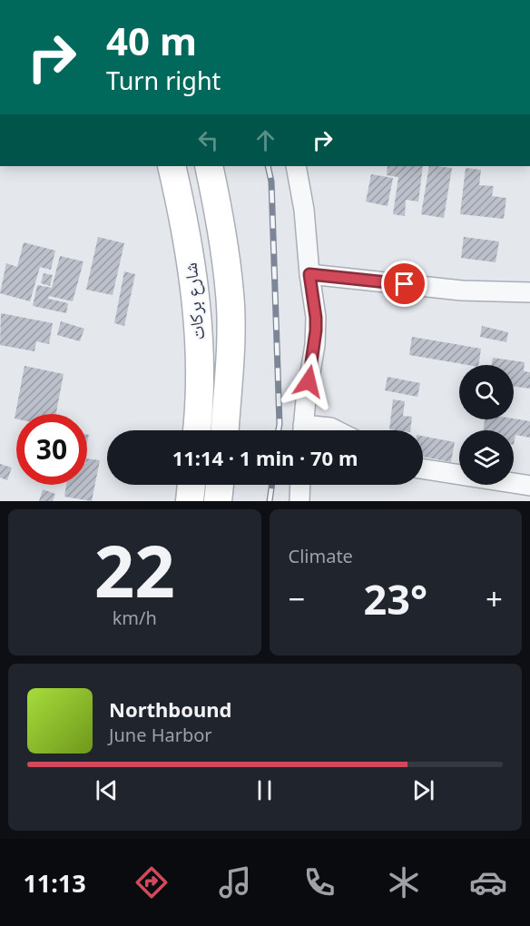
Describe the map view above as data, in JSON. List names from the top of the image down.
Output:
{
  "streets": {
    "main road": ["شارع بركات"]
  },
  "page": {
    "turn": ["40 m", "Turn right"],
    "limit": "30",
    "trip": "11:14 · 1 min · 70 m",
    "tile": [
      ["22", "km/h"],
      "Climate"
    ],
    "heat": ["−", "23°", "+"],
    "song": ["Northbound", "June Harbor"],
    "tabs": "11:13"
  }
}
